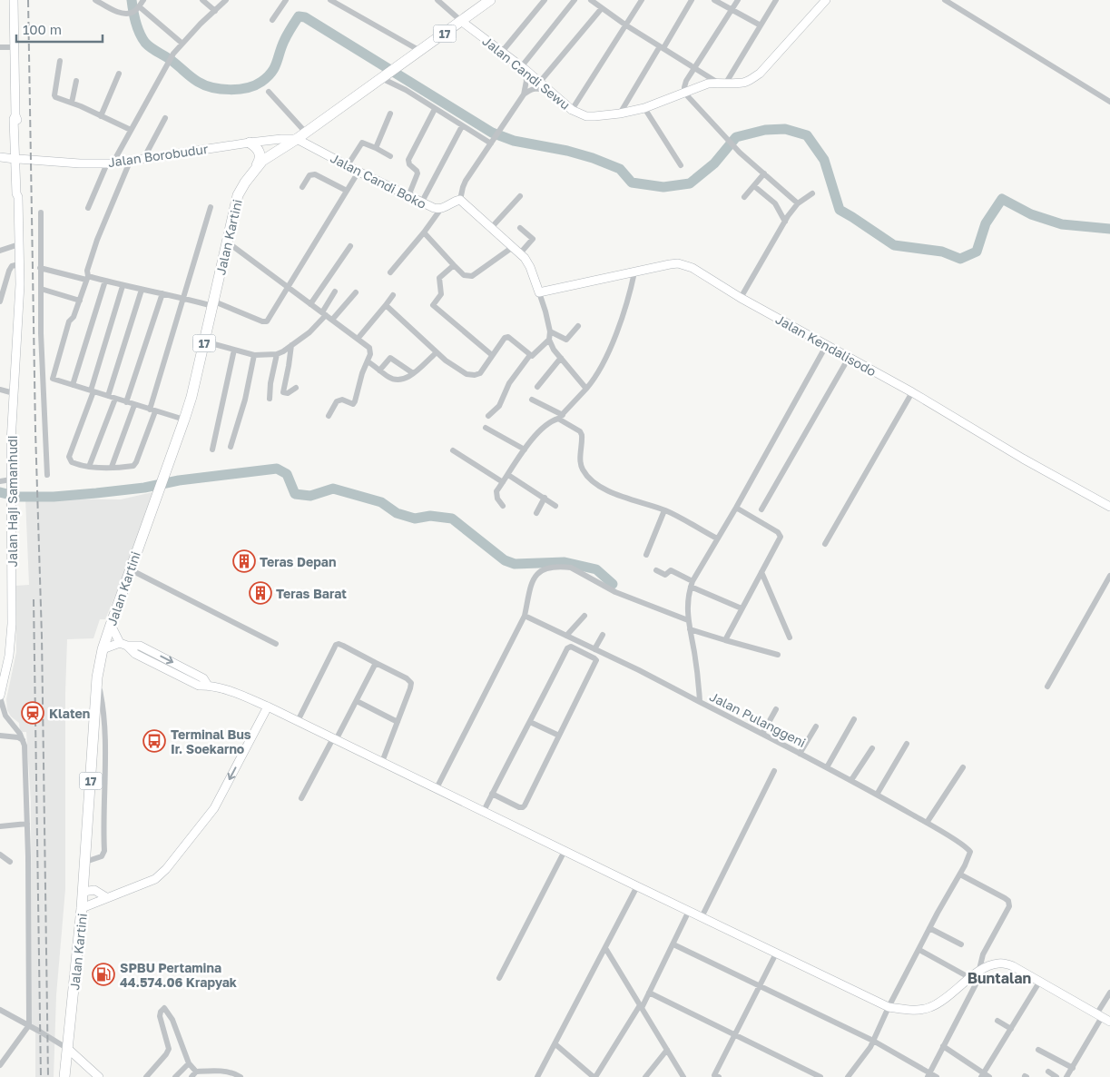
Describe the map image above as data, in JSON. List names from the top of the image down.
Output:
{
  "streets": {
    "highway": ["17", "Jalan Kartini"],
    "street": [
      "Jalan Candi Sewu",
      "Jalan Borobudur",
      "Jalan Candi Boko",
      "Jalan Kendalisodo",
      "Jalan Haji Samanhudi",
      "Jalan Pulanggeni"
    ]
  },
  "crossings": [
    ["17", "Jalan Candi Sewu"],
    ["17", "Jalan Borobudur"],
    ["17", "Jalan Candi Boko"],
    ["17", "Jalan Kartini"],
    ["Jalan Borobudur", "Jalan Candi Boko"],
    ["Jalan Borobudur", "Jalan Kartini"],
    ["Jalan Borobudur", "Jalan Haji Samanhudi"],
    ["Jalan Candi Boko", "Jalan Kartini"],
    ["Jalan Kendalisodo", "Jalan Pulanggeni"]
  ],
  "districts": ["Buntalan"],
  "places": {
    "building": ["Teras Depan", "Teras Barat"],
    "station": ["Klaten"],
    "bus stop": ["Terminal Bus Ir. Soekarno"],
    "fuel station": ["SPBU Pertamina 44.574.06 Krapyak"]
  },
  "scale_bar": "100 m"
}
